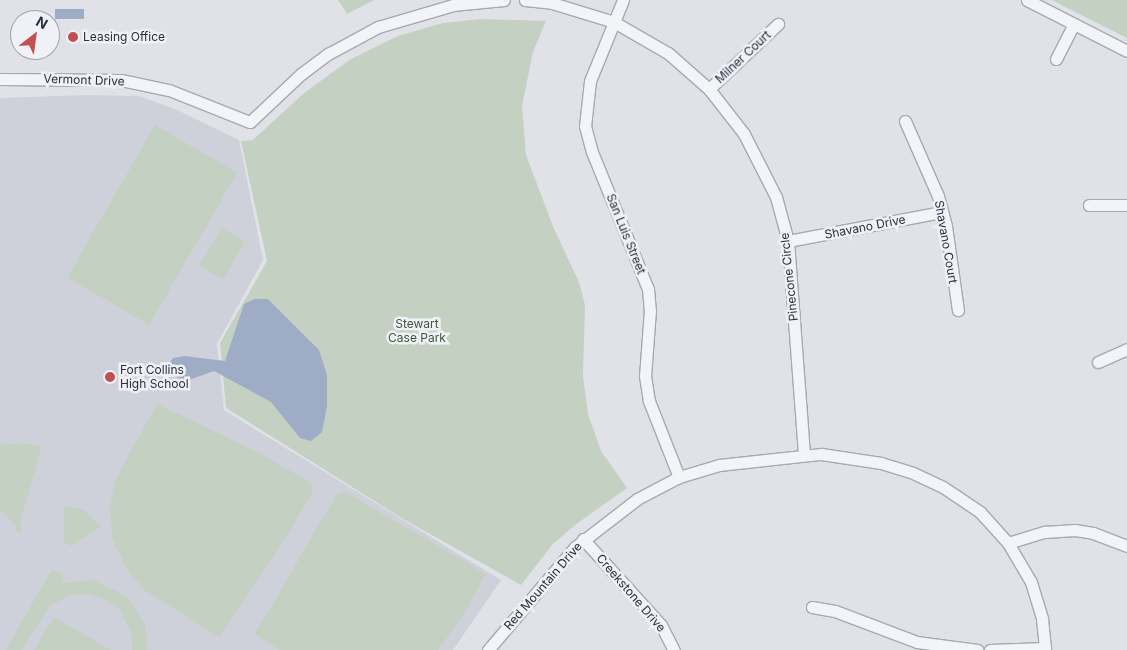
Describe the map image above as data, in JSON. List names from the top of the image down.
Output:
{
  "streets": {
    "street": [
      "Milner Court",
      "Vermont Drive",
      "Shavano Drive",
      "San Luis Street",
      "Shavano Court",
      "Pinecone Circle",
      "Red Mountain Drive",
      "Creekstone Drive"
    ]
  },
  "crossings": [
    ["Milner Court", "Pinecone Circle"],
    ["Shavano Drive", "Shavano Court"],
    ["Shavano Drive", "Pinecone Circle"],
    ["San Luis Street", "Pinecone Circle"],
    ["San Luis Street", "Red Mountain Drive"],
    ["Pinecone Circle", "Red Mountain Drive"],
    ["Red Mountain Drive", "Creekstone Drive"]
  ],
  "parks": ["Stewart Case Park"],
  "places": ["Leasing Office", "Fort Collins High School"],
  "north": "top right"
}
